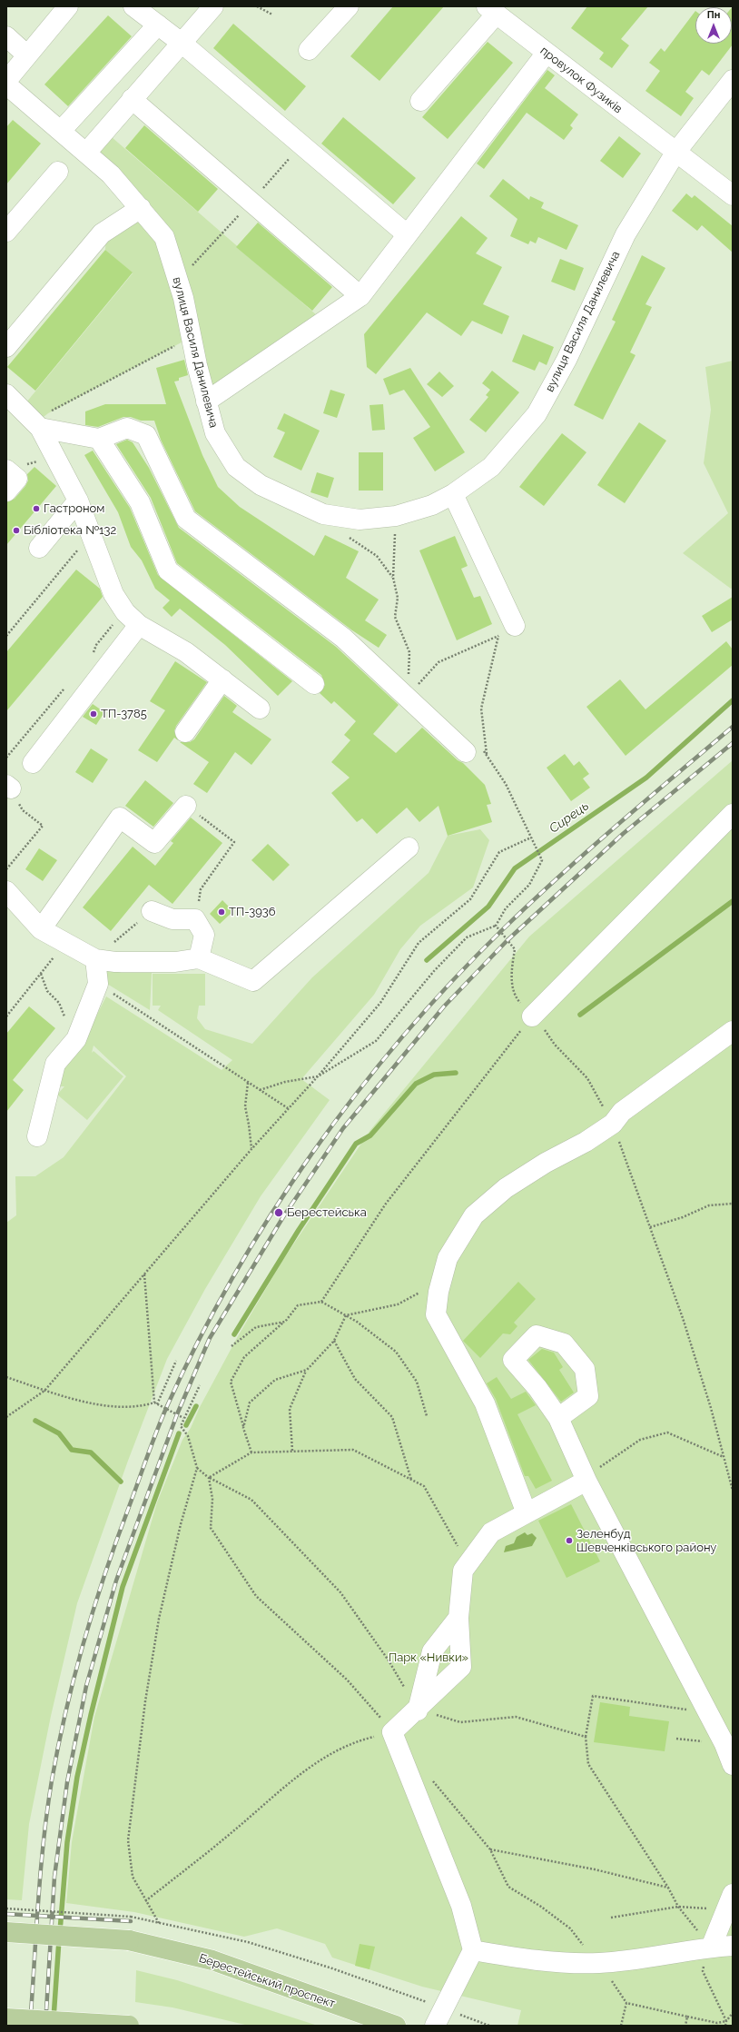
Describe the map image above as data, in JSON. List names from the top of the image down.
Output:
{
  "streets": {
    "main road": ["Берестейський проспект"],
    "street": ["провулок Фузиків", "вулиця Василя Данилевича"]
  },
  "crossings": [
    ["провулок Фузиків", "вулиця Василя Данилевича"]
  ],
  "water": ["Сирець"],
  "parks": ["Парк «Нивки»"],
  "places": [
    "Гастроном",
    "Бібліотека №132",
    "ТП-3785",
    "ТП-3936",
    "Берестейська",
    "Зеленбуд Шевченківського району"
  ],
  "north": "top"
}
